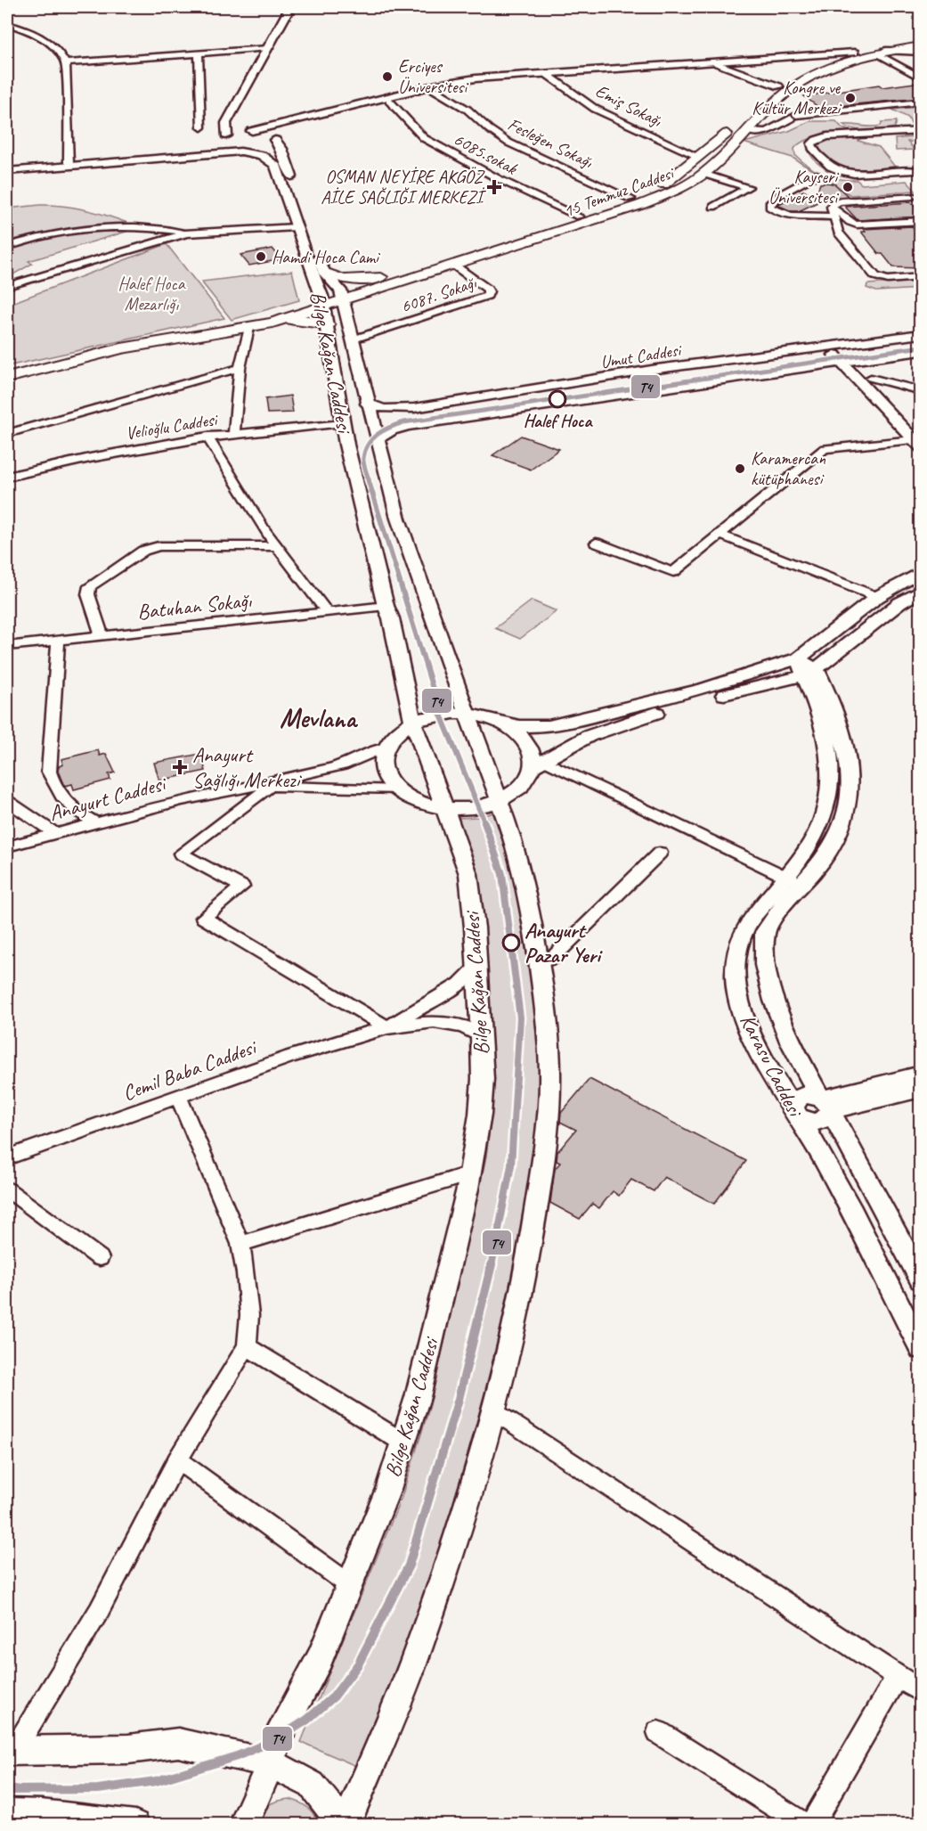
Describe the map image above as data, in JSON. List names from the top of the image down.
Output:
{
  "streets": {
    "main road": ["15 Temmuz Caddesi"],
    "street": [
      "Emiş Sokağı",
      "Fesleğen Sokağı",
      "6085.sokak",
      "6087. Sokağı",
      "Umut Caddesi",
      "Bilge Kağan Caddesi",
      "Velioğlu Caddesi",
      "Batuhan Sokağı",
      "Anayurt Caddesi",
      "Karasu Caddesi",
      "Cemil Baba Caddesi"
    ]
  },
  "crossings": [
    ["Emiş Sokağı", "15 Temmuz Caddesi"],
    ["Fesleğen Sokağı", "15 Temmuz Caddesi"],
    ["6085.sokak", "15 Temmuz Caddesi"],
    ["15 Temmuz Caddesi", "6087. Sokağı"],
    ["15 Temmuz Caddesi", "Bilge Kağan Caddesi"],
    ["6087. Sokağı", "Bilge Kağan Caddesi"],
    ["Umut Caddesi", "Bilge Kağan Caddesi"],
    ["Bilge Kağan Caddesi", "Velioğlu Caddesi"],
    ["Bilge Kağan Caddesi", "Batuhan Sokağı"],
    ["Bilge Kağan Caddesi", "Cemil Baba Caddesi"]
  ],
  "districts": ["Mevlana"],
  "parks": ["Halef Hoca Mezarlığı"],
  "places": {
    "other": [
      "Erciyes Üniversitesi",
      "Kongre ve Kültür Merkezi",
      "Kayseri Üniversitesi",
      "Hamdi Hoca Cami",
      "Halef Hoca",
      "Karamercan kütüphanesi",
      "Anayurt Pazar Yeri"
    ],
    "health": ["OSMAN NEYİRE AKGÖZ AİLE SAĞLIĞI MERKEZİ", "Anayurt Sağlığı Merkezi"]
  },
  "lines": ["transit line T4"]
}
